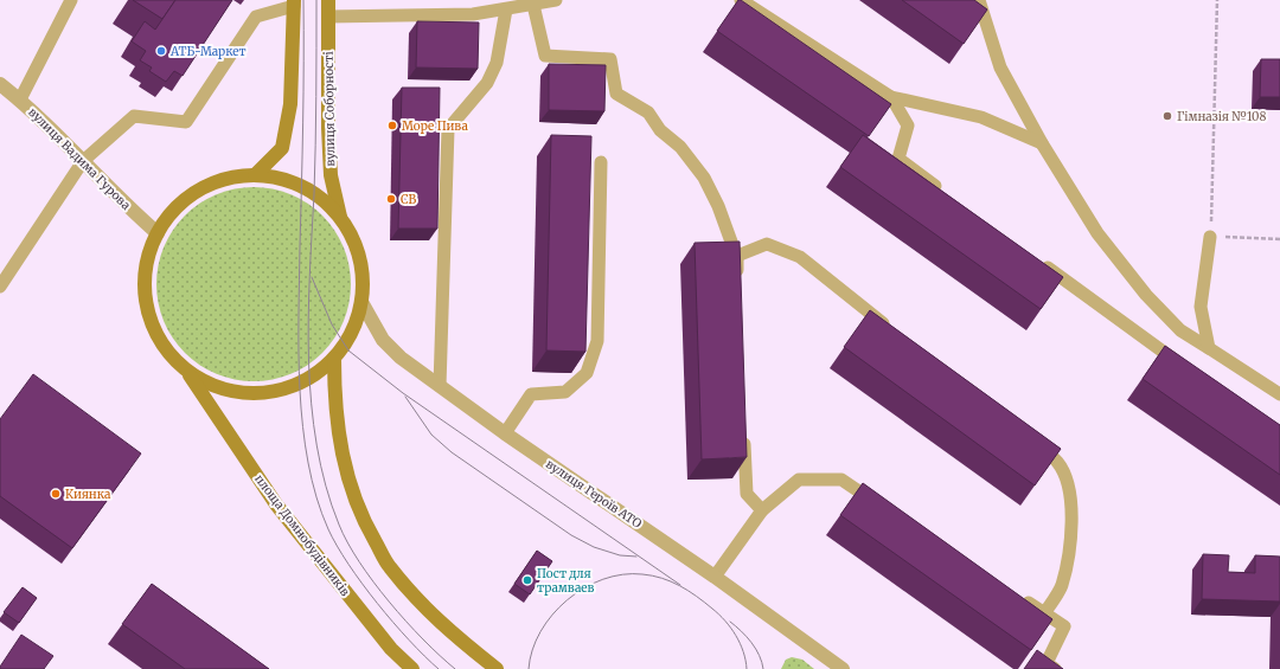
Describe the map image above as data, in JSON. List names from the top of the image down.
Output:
{
  "streets": {
    "main road": ["вулиця Соборності", "площа Домнобудівників"],
    "street": ["вулиця Вадима Гурова", "вулиця Героїв АТО"]
  },
  "crossings": [
    ["вулиця Соборності", "площа Домнобудівників"],
    ["вулиця Вадима Гурова", "площа Домнобудівників"],
    ["вулиця Героїв АТО", "площа Домнобудівників"]
  ],
  "places": [
    "АТБ-Маркет",
    "Гімназія №108",
    "Море Пива",
    "СВ",
    "Киянка",
    "Пост для трамваев"
  ]
}
